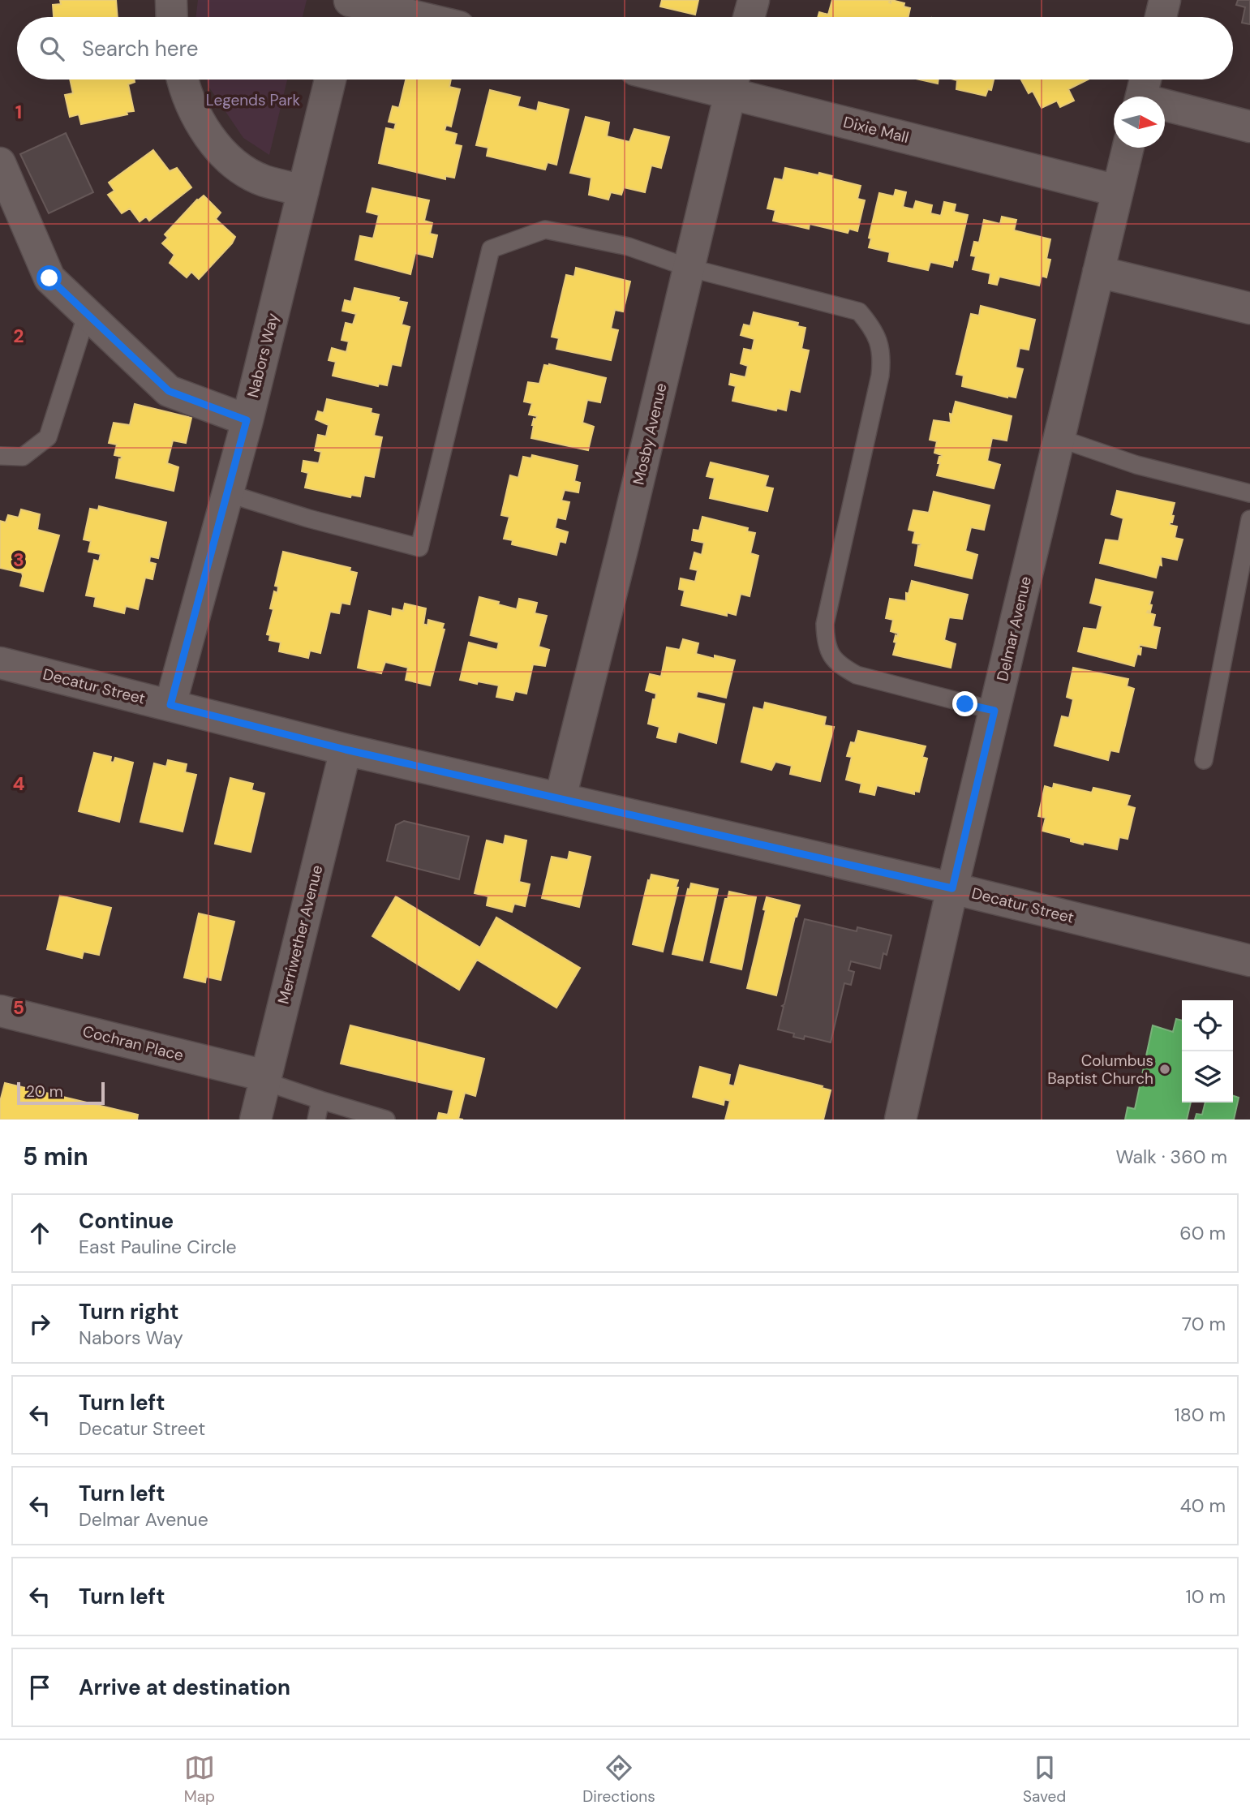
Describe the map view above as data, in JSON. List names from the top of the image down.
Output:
{
  "streets": {
    "street": [
      "Dixie Mall",
      "Nabors Way",
      "Mosby Avenue",
      "Delmar Avenue",
      "Decatur Street",
      "Merriwether Avenue",
      "Cochran Place"
    ]
  },
  "crossings": [
    ["Dixie Mall", "Mosby Avenue"],
    ["Dixie Mall", "Delmar Avenue"],
    ["Nabors Way", "Decatur Street"],
    ["Mosby Avenue", "Decatur Street"],
    ["Delmar Avenue", "Decatur Street"],
    ["Decatur Street", "Merriwether Avenue"],
    ["Merriwether Avenue", "Cochran Place"]
  ],
  "parks": ["Legends Park"],
  "places": ["Columbus Baptist Church"],
  "scale_bar": "20 m",
  "north": "right",
  "page": {
    "search": "Search here",
    "scale": "20 m",
    "heading": ["5 min", "Walk · 360 m"],
    "list": [
      ["Continue", "East Pauline Circle", "60 m"],
      ["Turn right", "Nabors Way", "70 m"],
      ["Turn left", "Decatur Street", "180 m"],
      ["Turn left", "Delmar Avenue", "40 m"],
      ["Turn left", "10 m"],
      "Arrive at destination"
    ],
    "nav": ["Map", "Directions", "Saved"]
  },
  "grid": {
    "rows": [
      "1",
      "2",
      "3",
      "4",
      "5"
    ]
  }
}
